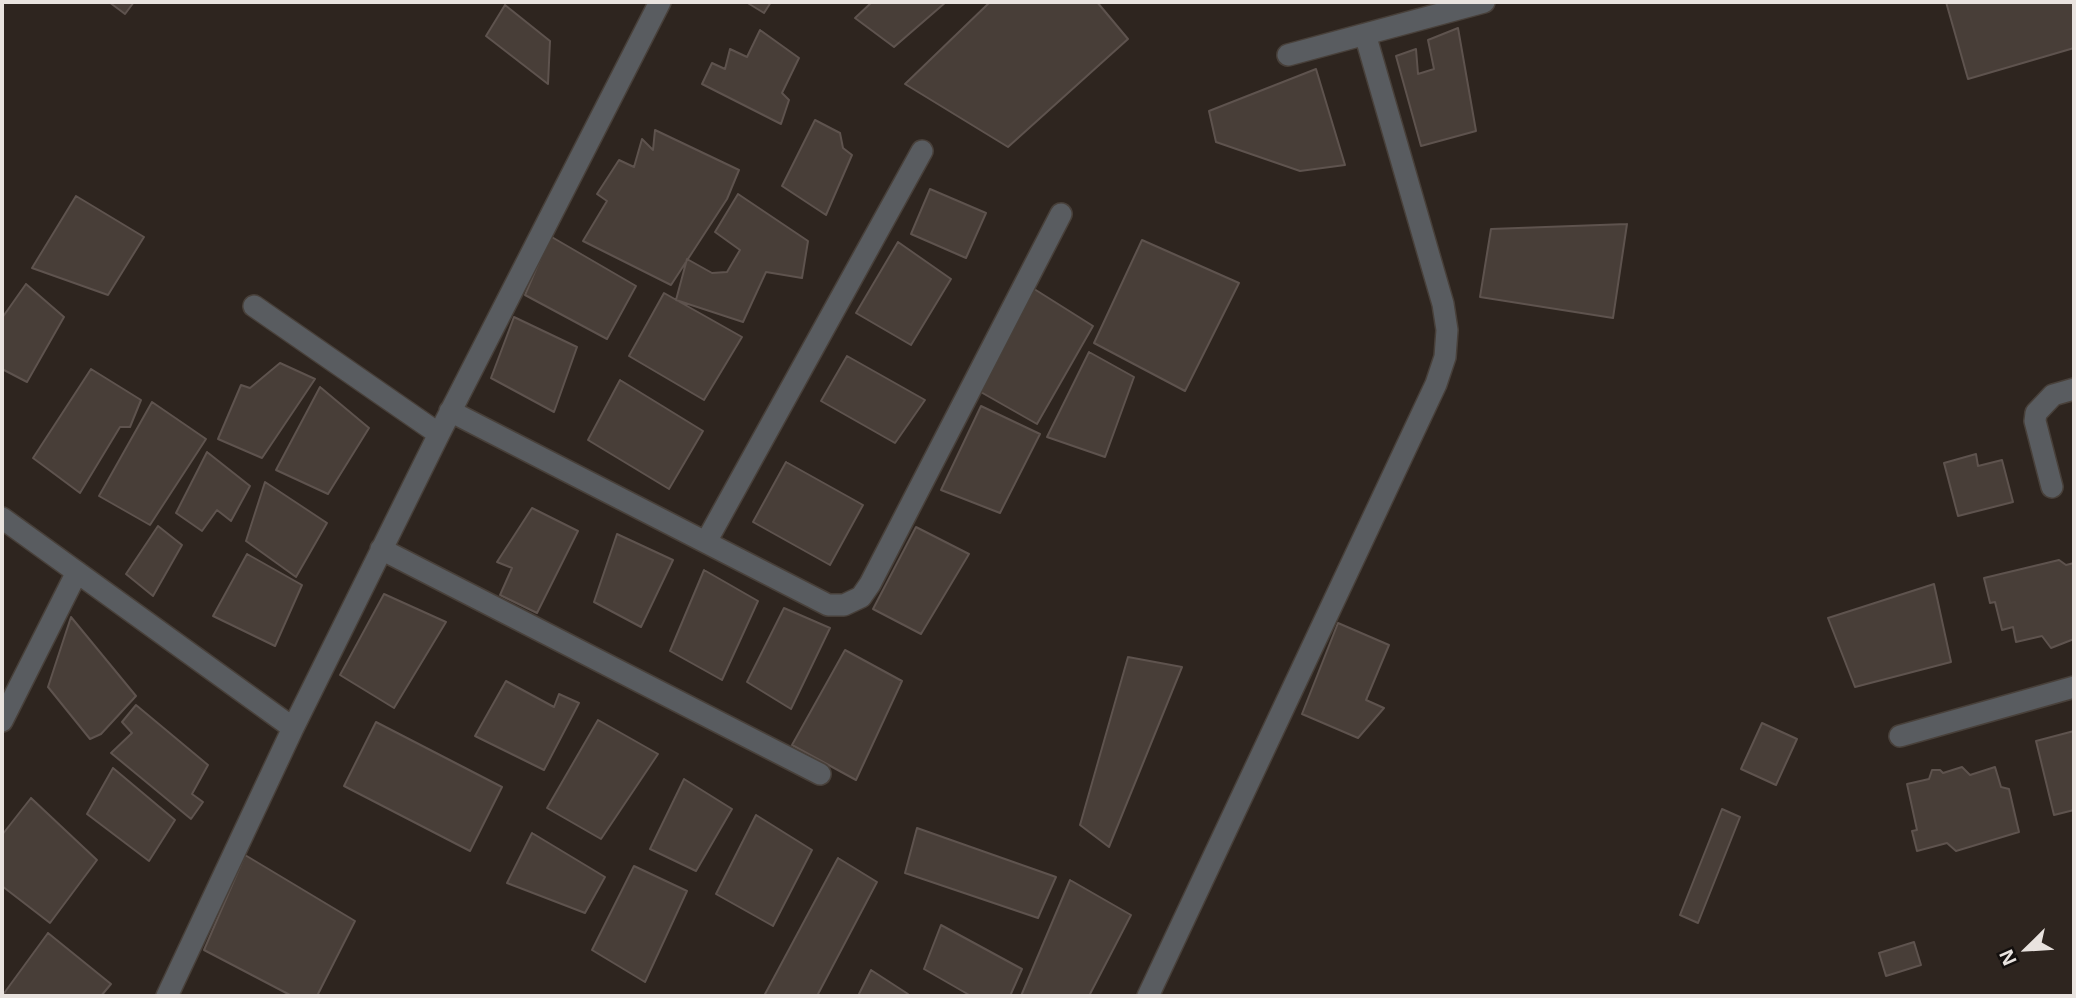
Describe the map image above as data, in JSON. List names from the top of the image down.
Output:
{
  "north": "bottom left"
}
